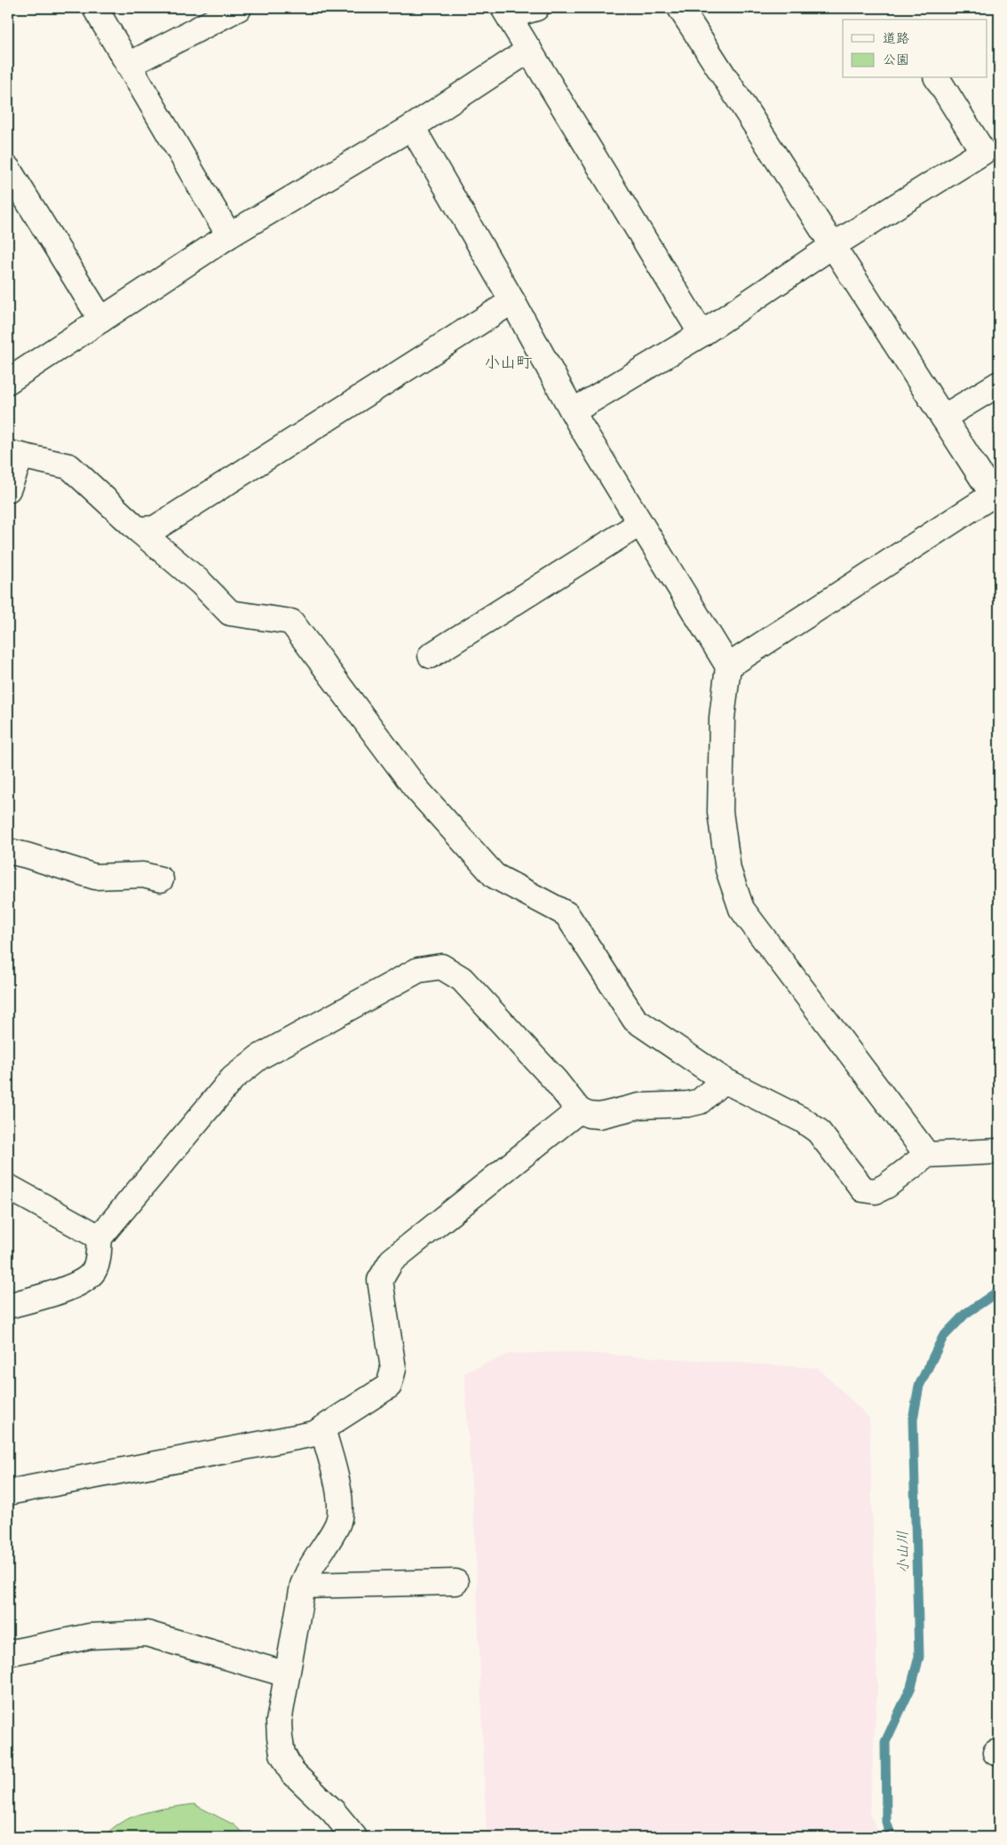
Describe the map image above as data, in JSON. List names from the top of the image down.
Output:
{
  "districts": ["小山町"],
  "water": ["小山川"],
  "legend": ["道路", "公園"]
}
